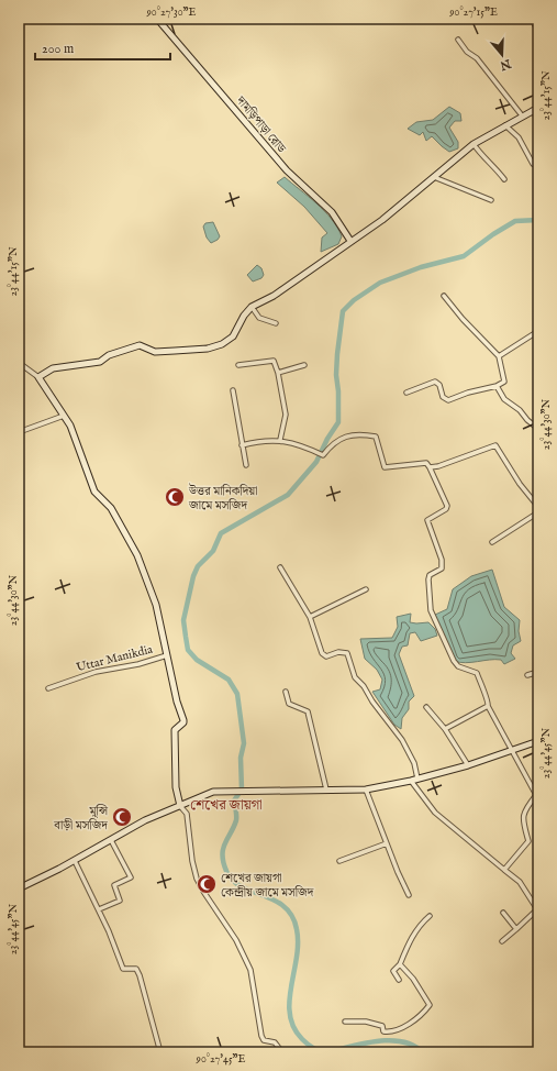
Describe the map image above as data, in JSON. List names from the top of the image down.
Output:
{
  "streets": {
    "main road": ["দামড়িপাড়া রোড", "Uttar Manikdia"]
  },
  "districts": ["শেখের জায়গা"],
  "places": {
    "mosque": ["উত্তর মানিকদিয়া জামে মসজিদ", "মুন্সি বাড়ী মসজিদ", "শেখের জায়গা কেন্দ্রীয় জামে মসজিদ"]
  },
  "scale_bar": "200 m",
  "north": "bottom",
  "coordinates": [
    "90°27'30\"E",
    "90°27'15\"E",
    "23°44'15\"N",
    "23°44'30\"N",
    "23°44'45\"N",
    "90°27'45\"E"
  ]
}
